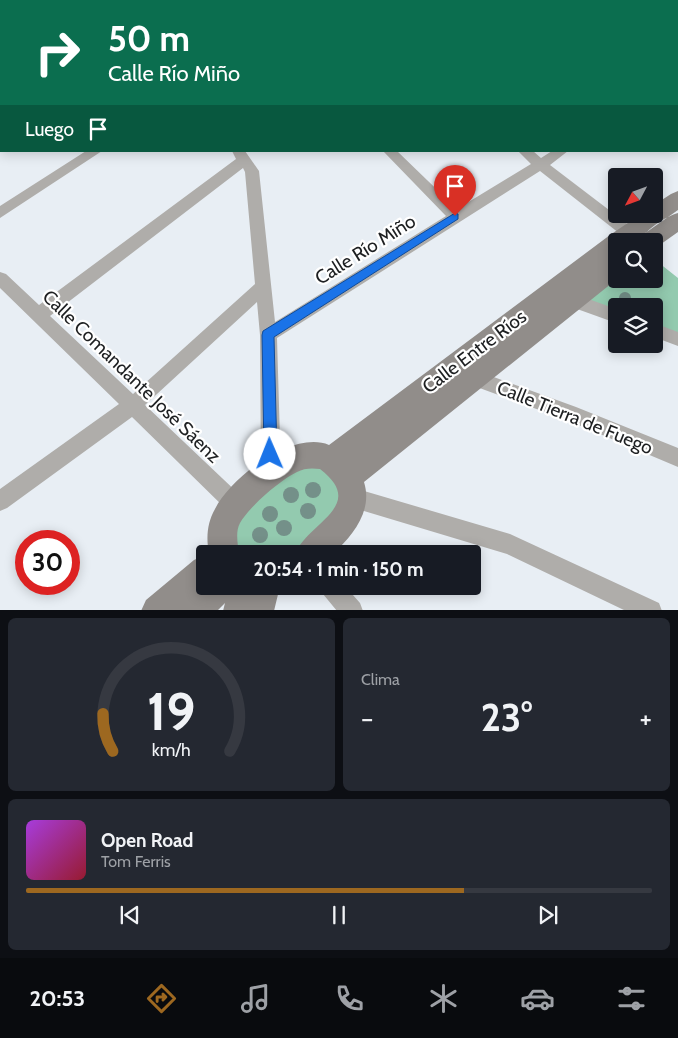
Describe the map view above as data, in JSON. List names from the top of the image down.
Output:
{
  "streets": {
    "street": [
      "Calle Río Miño",
      "Calle Entre Ríos",
      "Calle Comandante José Sáenz",
      "Calle Tierra de Fuego"
    ]
  },
  "crossings": [
    ["Calle Entre Ríos", "Calle Tierra de Fuego"]
  ],
  "north": "bottom left",
  "page": {
    "turn": ["50 m", "Calle Río Miño"],
    "then": "Luego",
    "limit": "30",
    "trip": "20:54 · 1 min · 150 m",
    "tile": "Clima",
    "heat": ["−", "23°", "+"],
    "song": ["Open Road", "Tom Ferris"],
    "tabs": "20:53",
    "gauge": ["19", "km/h"]
  }
}
